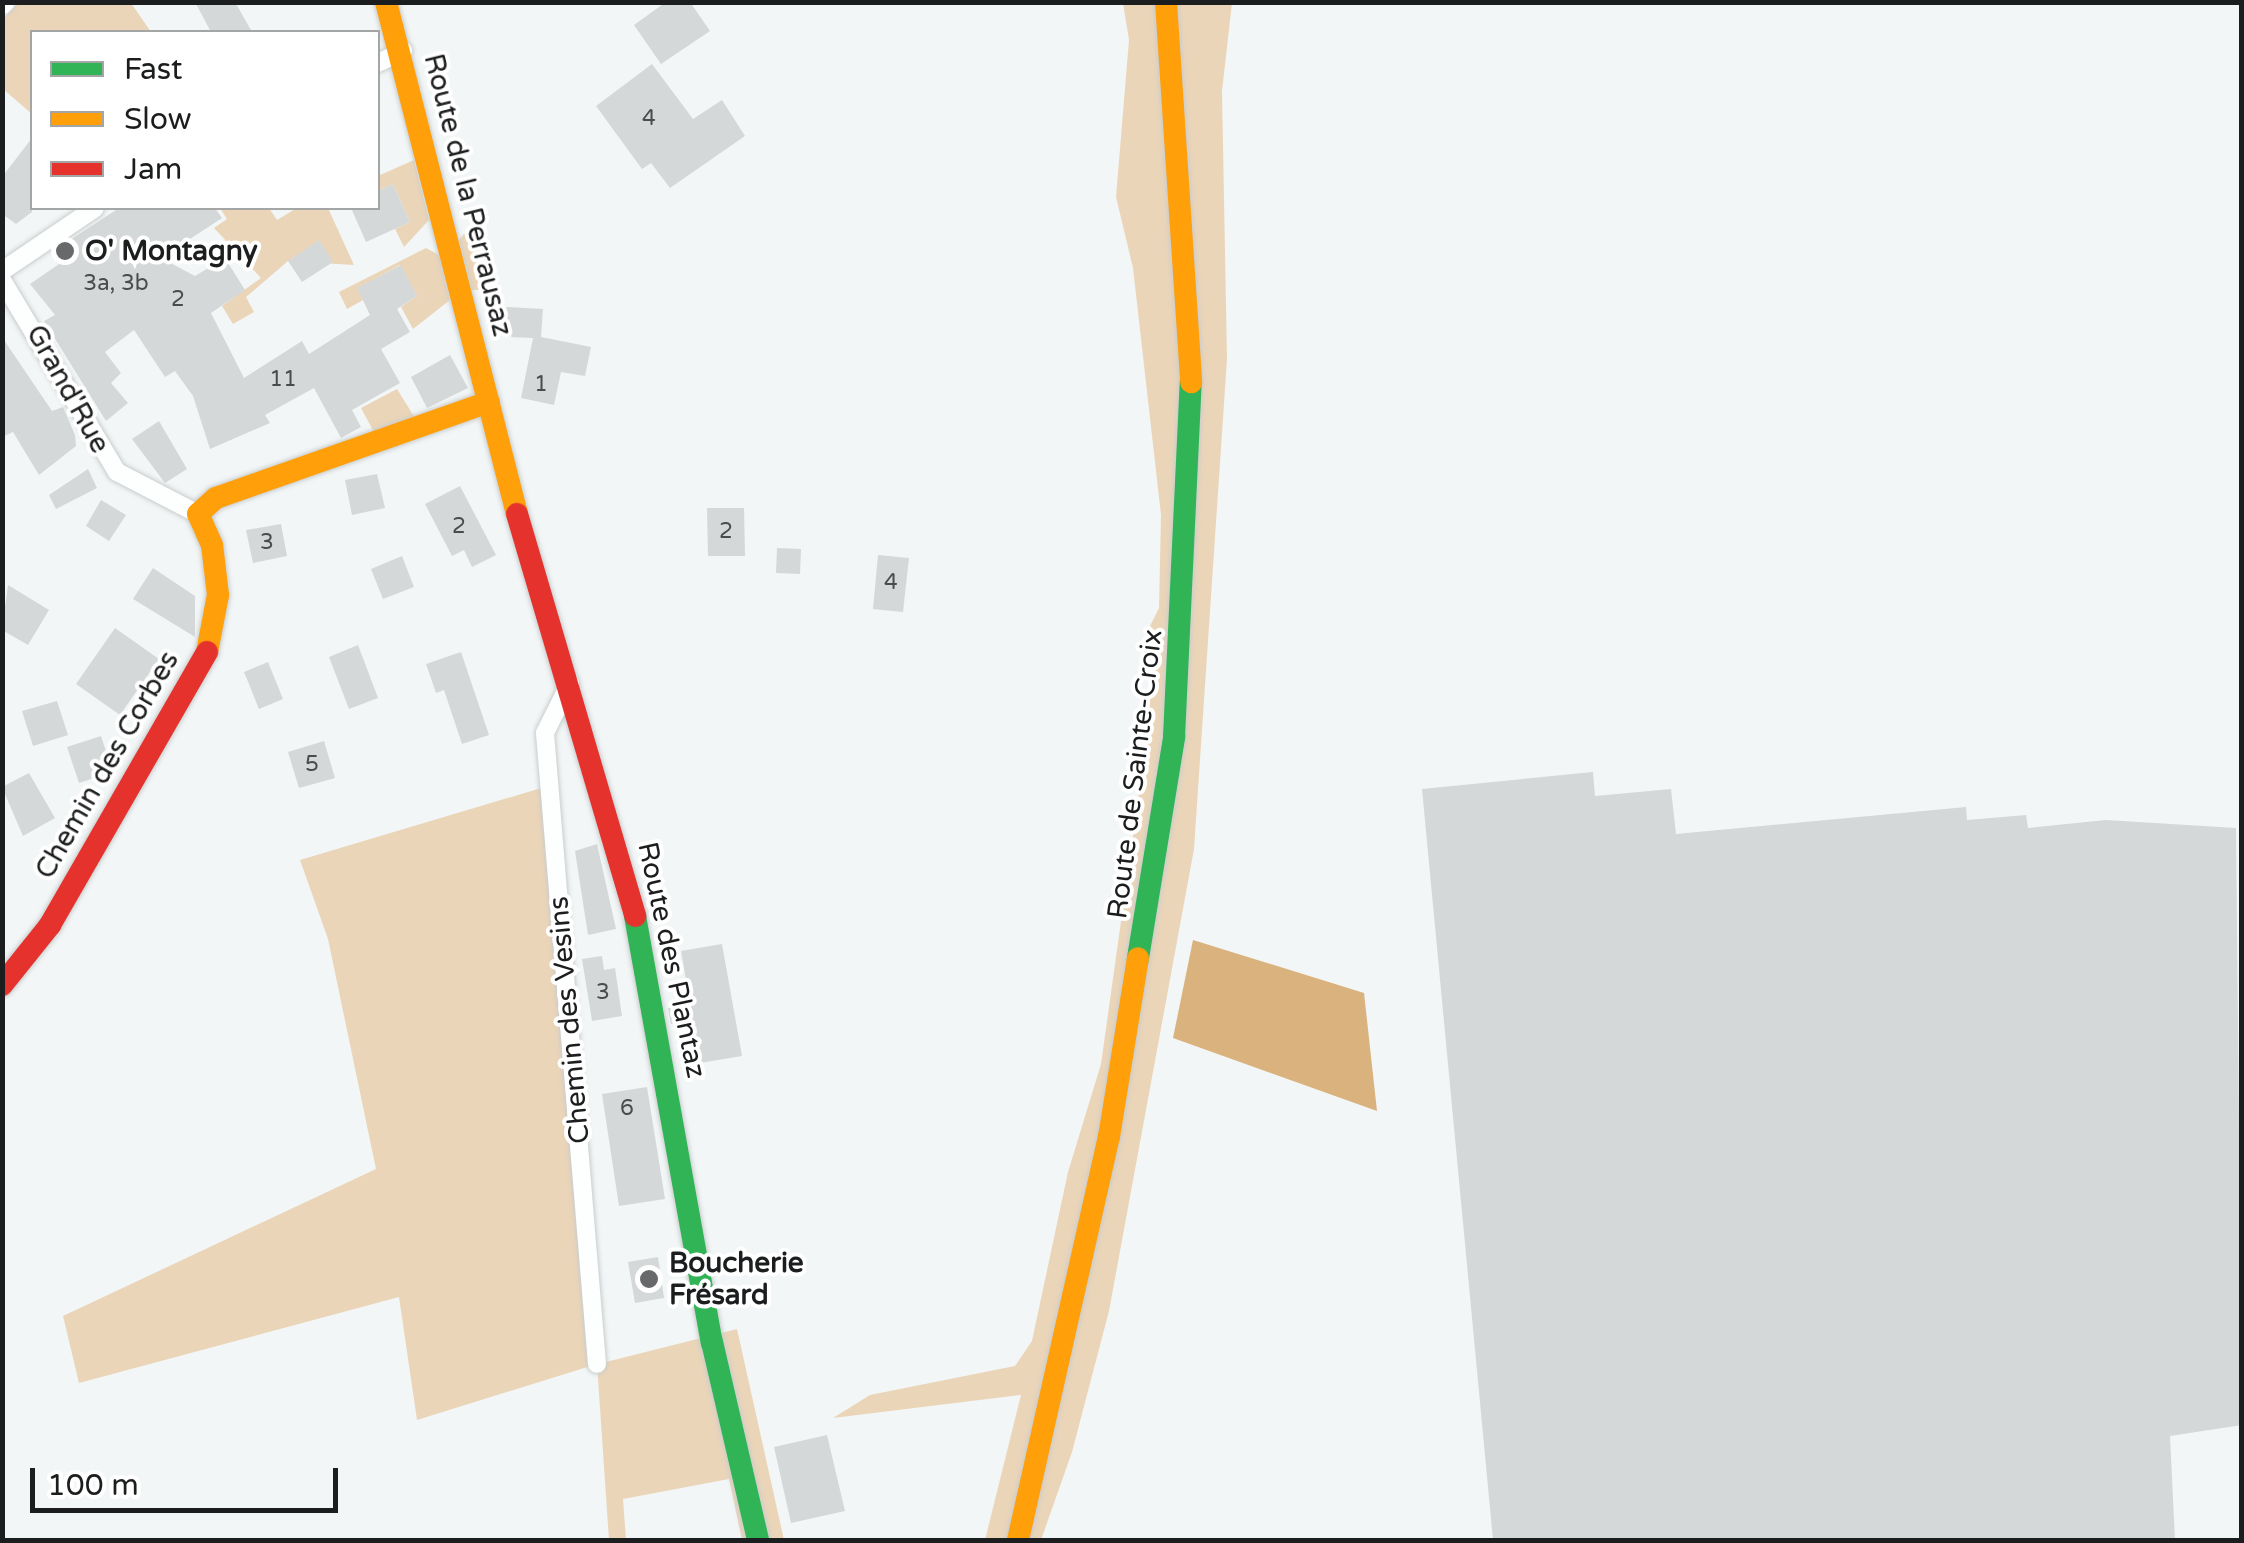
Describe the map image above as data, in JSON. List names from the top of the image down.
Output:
{
  "streets": {
    "street": [
      "Route de la Perrausaz",
      "Grand'Rue",
      "Chemin des Corbes",
      "Route de Sainte-Croix",
      "Route des Plantaz",
      "Chemin des Vesins"
    ]
  },
  "crossings": [
    ["Route de la Perrausaz", "Route des Plantaz"],
    ["Grand'Rue", "Chemin des Corbes"],
    ["Route des Plantaz", "Chemin des Vesins"]
  ],
  "places": ["O' Montagny", "Boucherie Frésard"],
  "house_numbers": [
    "4",
    "3a, 3b",
    "2",
    "11",
    "1",
    "2",
    "2",
    "3",
    "4",
    "5",
    "3",
    "6"
  ],
  "legend": ["Fast", "Slow", "Jam"],
  "scale_bar": "100 m"
}
